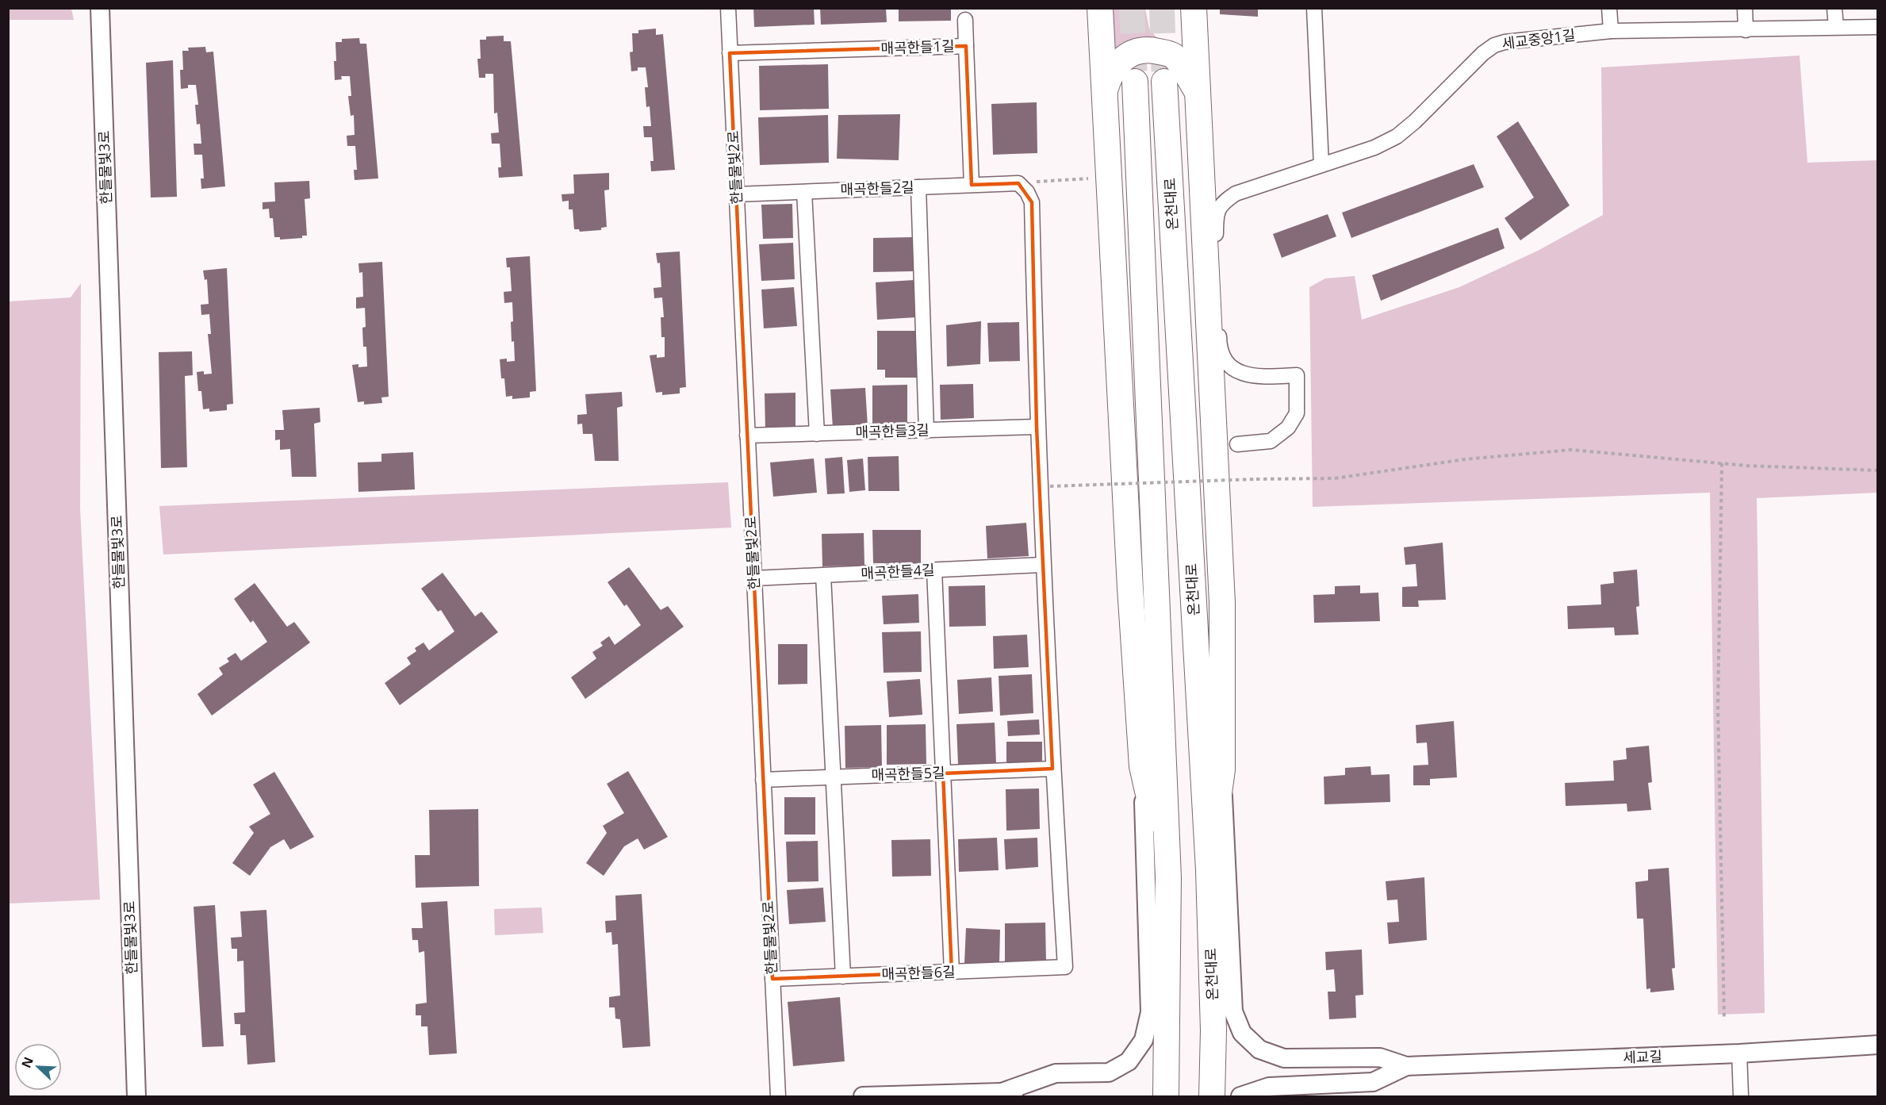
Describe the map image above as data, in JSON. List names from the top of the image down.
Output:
{
  "streets": {
    "highway": ["온천대로"],
    "street": [
      "세교중앙1길",
      "매곡한들1길",
      "한들물빛3로",
      "한들물빛2로",
      "매곡한들2길",
      "매곡한들3길",
      "매곡한들4길",
      "매곡한들5길",
      "매곡한들6길",
      "세교길"
    ]
  },
  "crossings": [
    ["매곡한들1길", "한들물빛2로"],
    ["매곡한들1길", "매곡한들2길"],
    ["한들물빛2로", "매곡한들2길"],
    ["한들물빛2로", "매곡한들3길"],
    ["한들물빛2로", "매곡한들4길"],
    ["한들물빛2로", "매곡한들5길"],
    ["한들물빛2로", "매곡한들6길"],
    ["매곡한들5길", "매곡한들6길"]
  ],
  "north": "top left"
}
